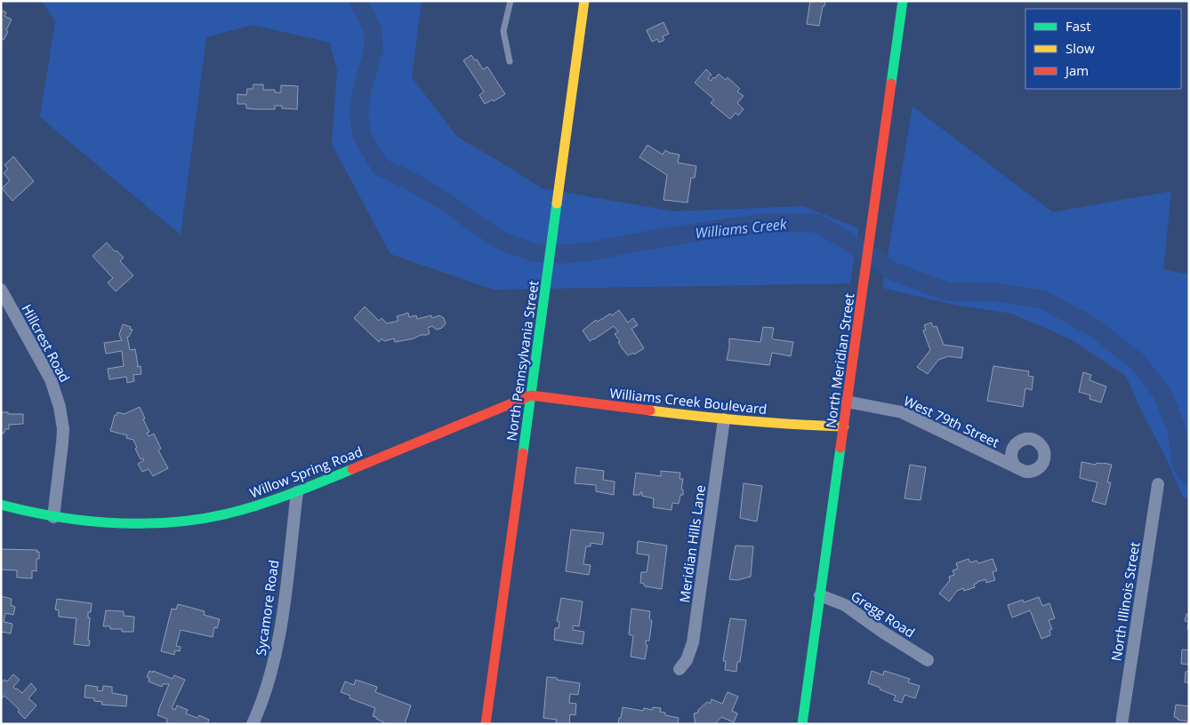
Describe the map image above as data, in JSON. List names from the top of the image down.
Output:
{
  "streets": {
    "street": [
      "Hillcrest Road",
      "North Pennsylvania Street",
      "North Meridian Street",
      "Williams Creek Boulevard",
      "West 79th Street",
      "Willow Spring Road",
      "Meridian Hills Lane",
      "North Illinois Street",
      "Sycamore Road",
      "Gregg Road"
    ]
  },
  "crossings": [
    ["Hillcrest Road", "Willow Spring Road"],
    ["North Pennsylvania Street", "Williams Creek Boulevard"],
    ["North Pennsylvania Street", "Willow Spring Road"],
    ["North Meridian Street", "Williams Creek Boulevard"],
    ["North Meridian Street", "West 79th Street"],
    ["North Meridian Street", "Gregg Road"],
    ["Williams Creek Boulevard", "Willow Spring Road"],
    ["Williams Creek Boulevard", "Meridian Hills Lane"],
    ["Willow Spring Road", "Sycamore Road"]
  ],
  "water": ["Williams Creek"],
  "legend": ["Fast", "Slow", "Jam"]
}
